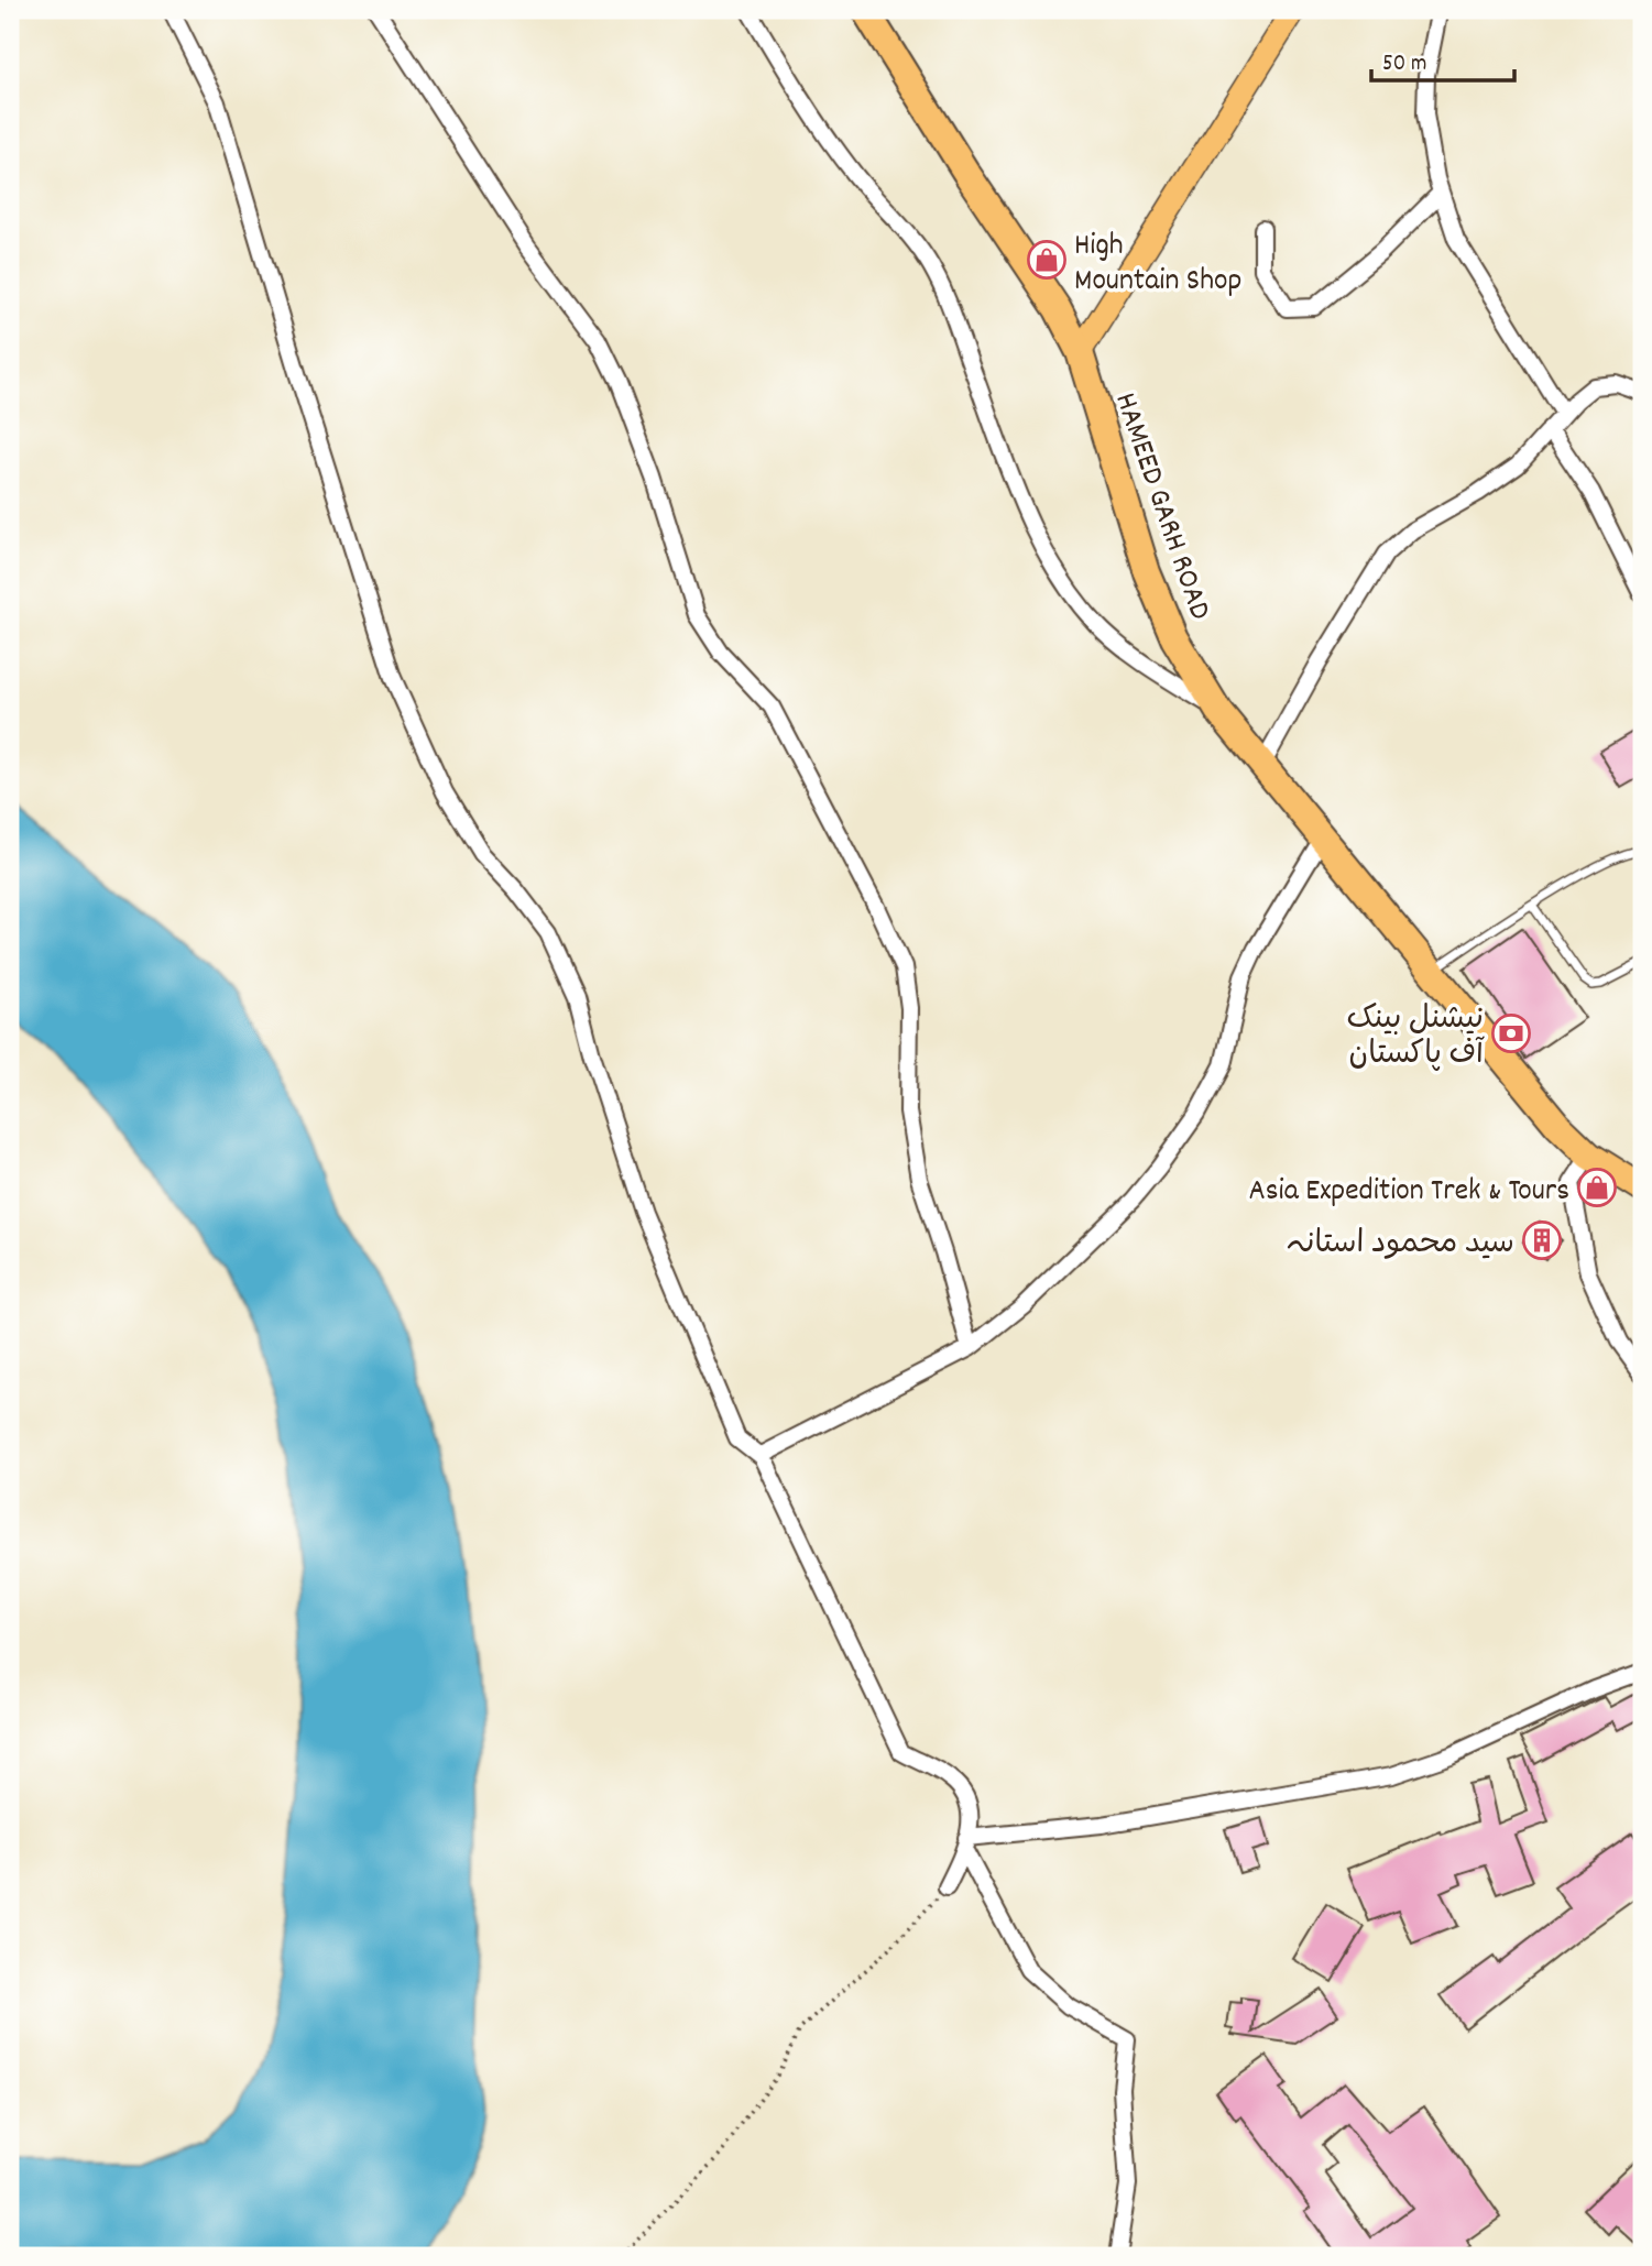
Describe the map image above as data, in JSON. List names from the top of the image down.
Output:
{
  "streets": {
    "highway": ["HAMEED GARH ROAD"]
  },
  "places": {
    "shop": ["High Mountain Shop", "Asia Expedition Trek & Tours"],
    "bank": ["نیشنل بینک آف پاکستان"],
    "building": ["سید محمود استانہ"]
  },
  "scale_bar": "50 m"
}
